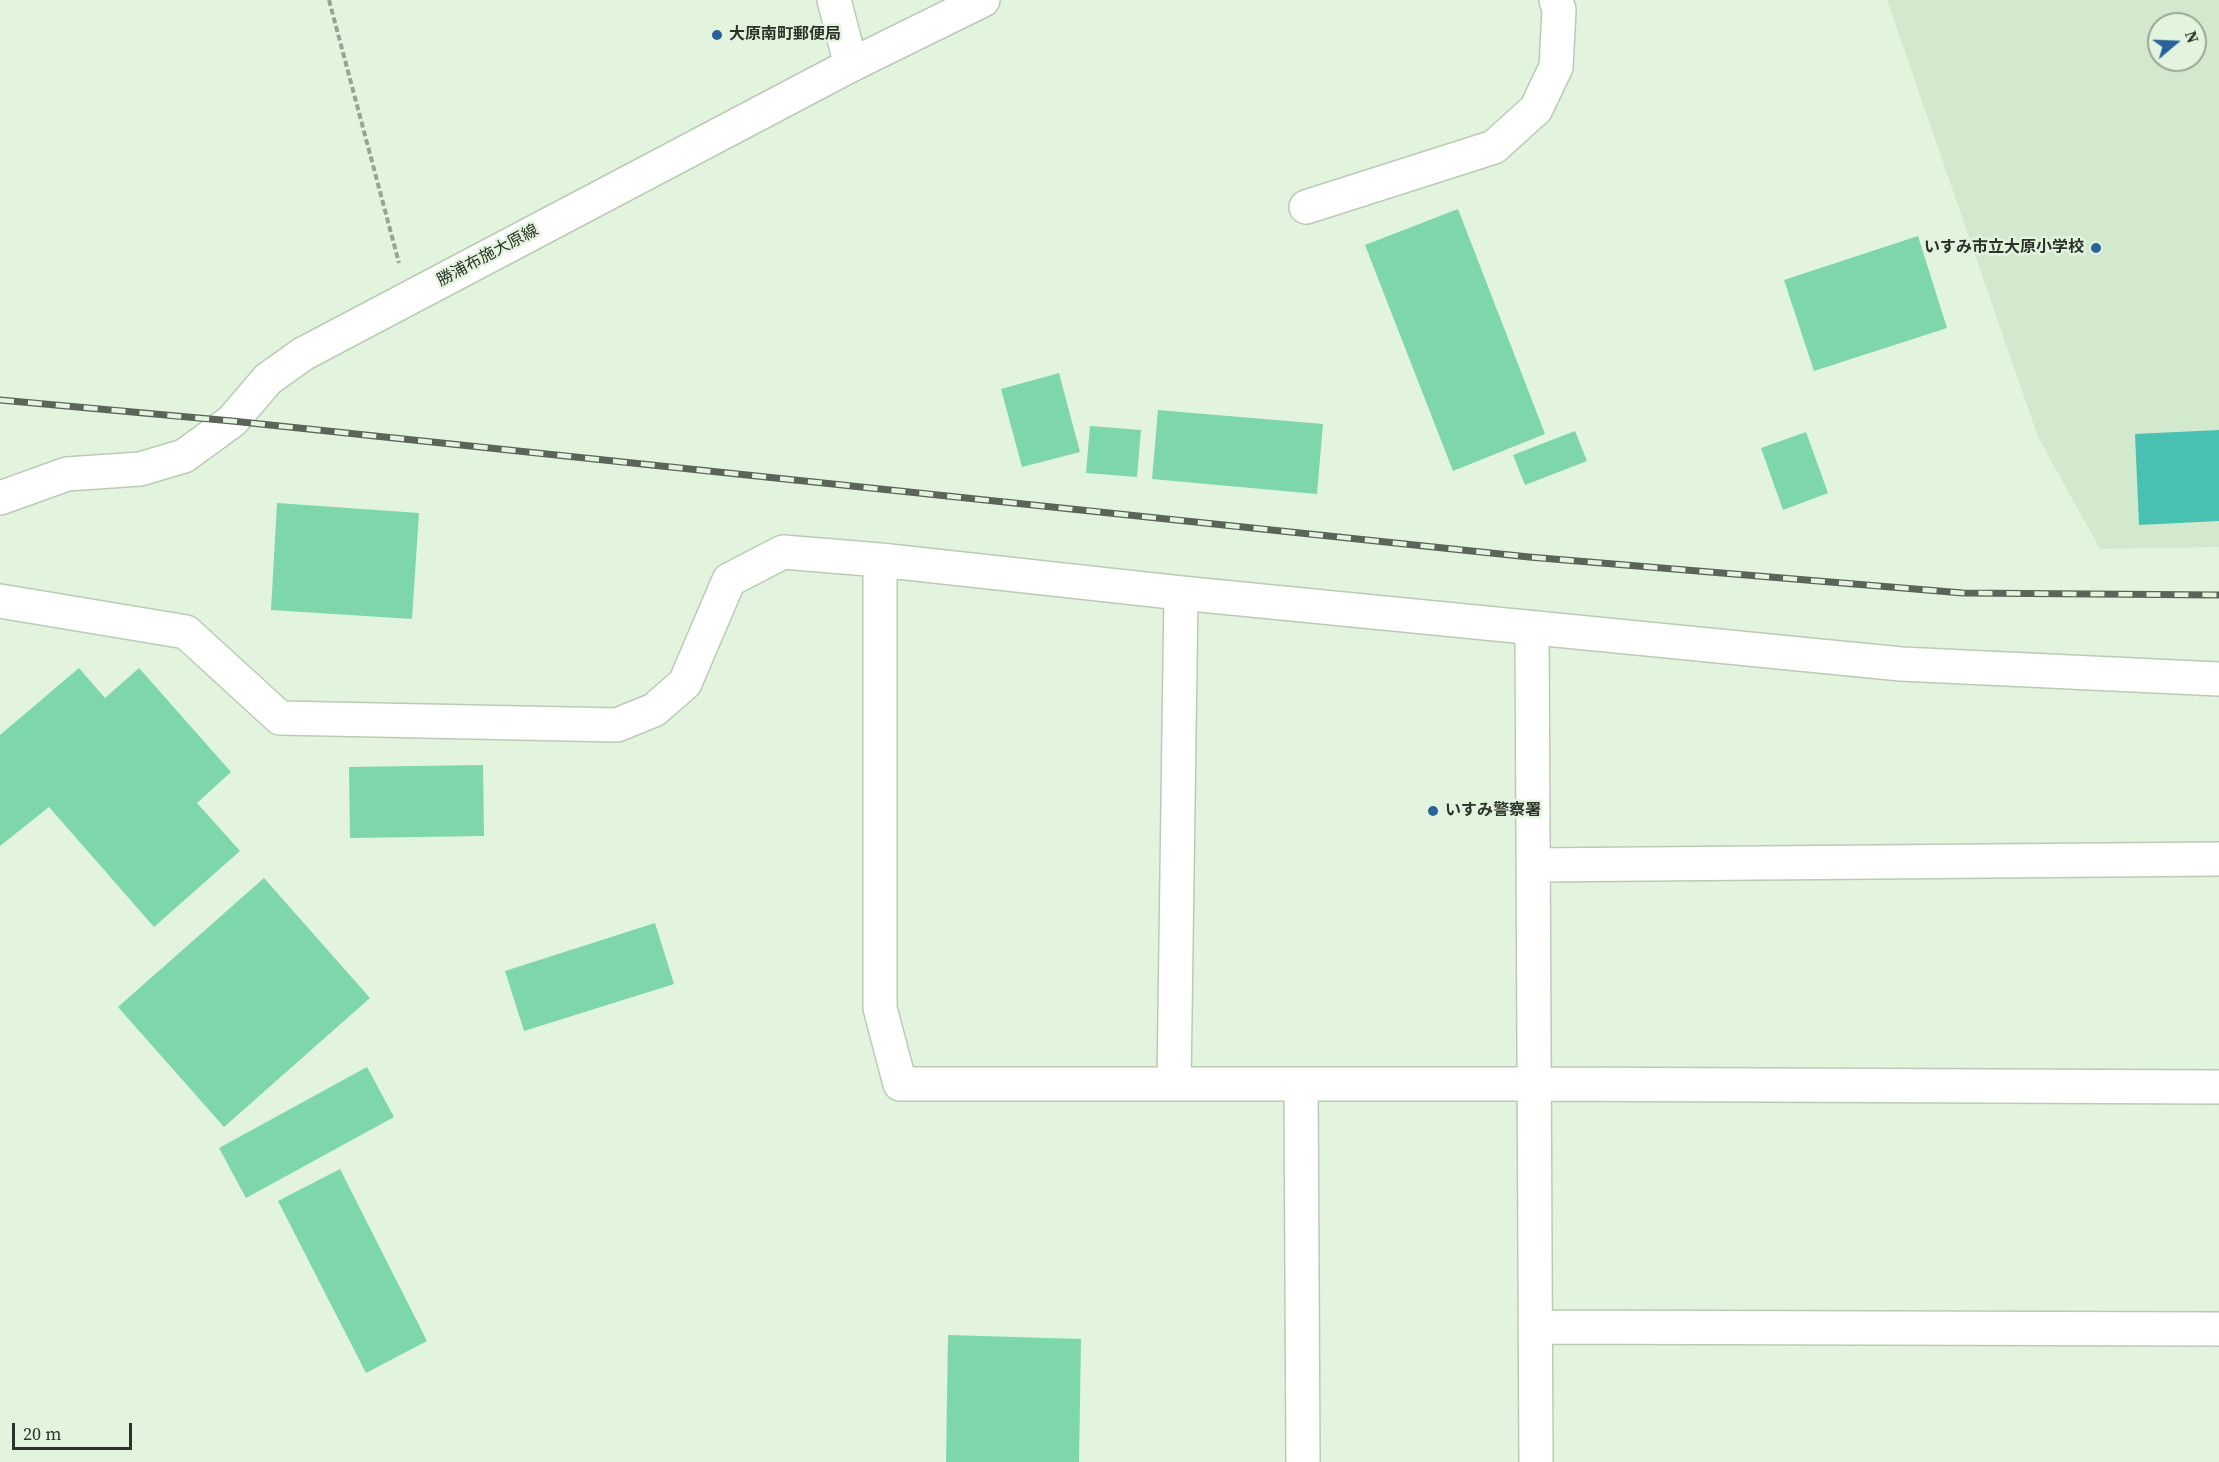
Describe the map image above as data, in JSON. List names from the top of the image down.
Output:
{
  "streets": {
    "street": ["勝浦布施大原線"]
  },
  "places": ["大原南町郵便局", "いすみ市立大原小学校", "いすみ警察署"],
  "scale_bar": "20 m",
  "north": "right"
}
